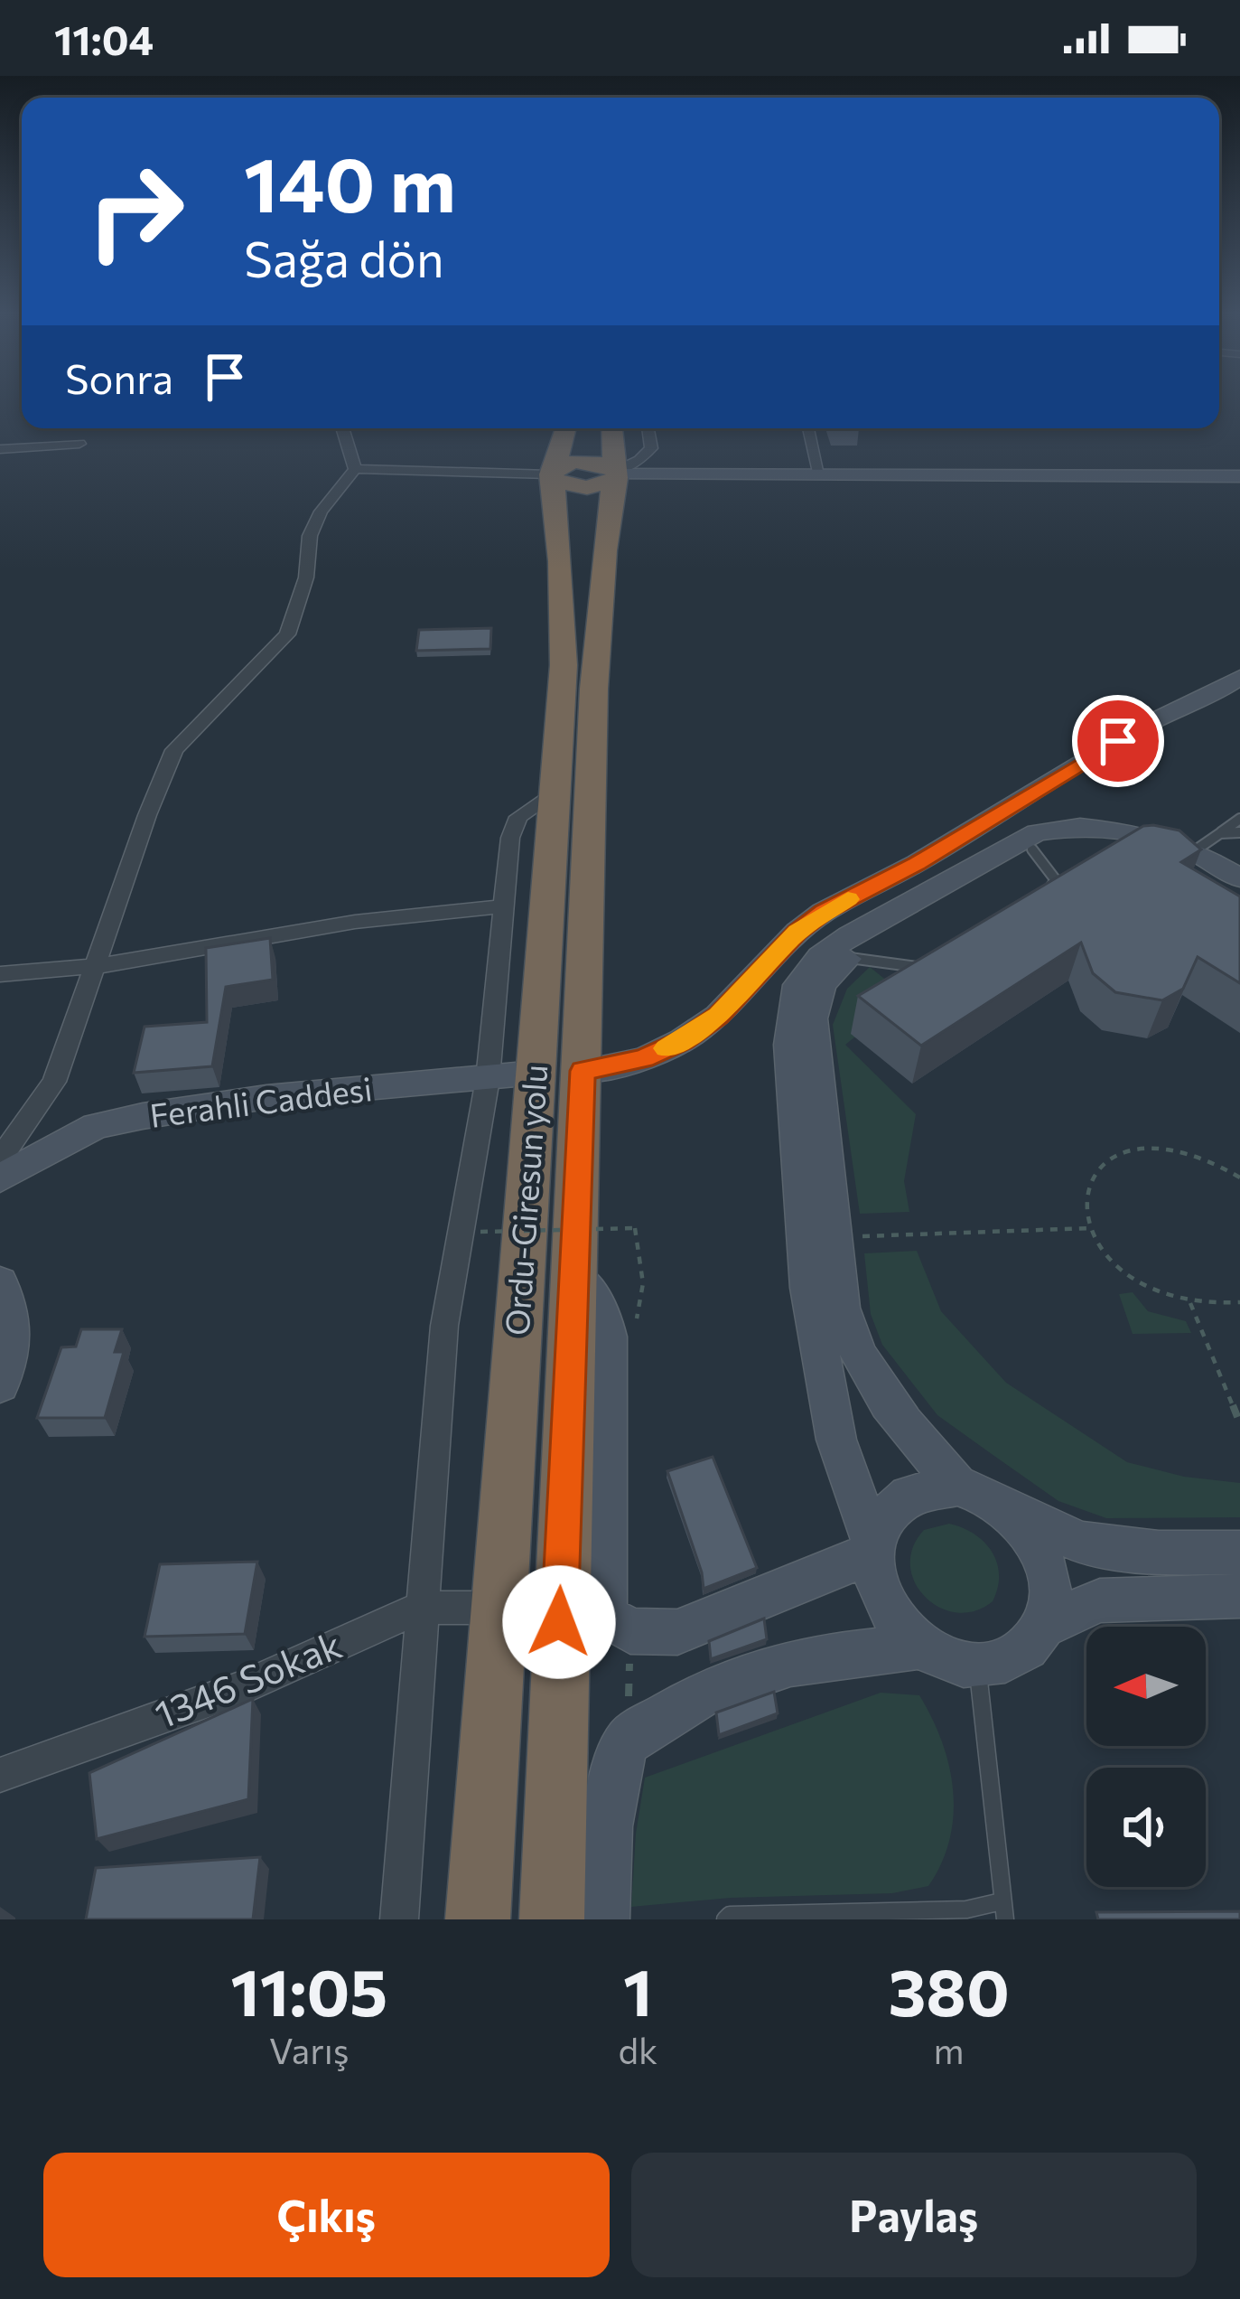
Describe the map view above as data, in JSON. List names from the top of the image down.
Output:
{
  "streets": {
    "highway": ["Ordu-Giresun yolu"],
    "street": ["Ferahli Caddesi", "1346 Sokak"]
  },
  "crossings": [
    ["Ferahli Caddesi", "Ordu-Giresun yolu"],
    ["Ordu-Giresun yolu", "1346 Sokak"]
  ],
  "north": "left",
  "page": {
    "status": "11:04",
    "turn": ["140 m", "Sağa dön"],
    "then": "Sonra",
    "eta": [
      "11:05",
      "Varış",
      "1",
      "dk",
      "380",
      "m"
    ],
    "buttons": ["Çıkış", "Paylaş"]
  }
}
